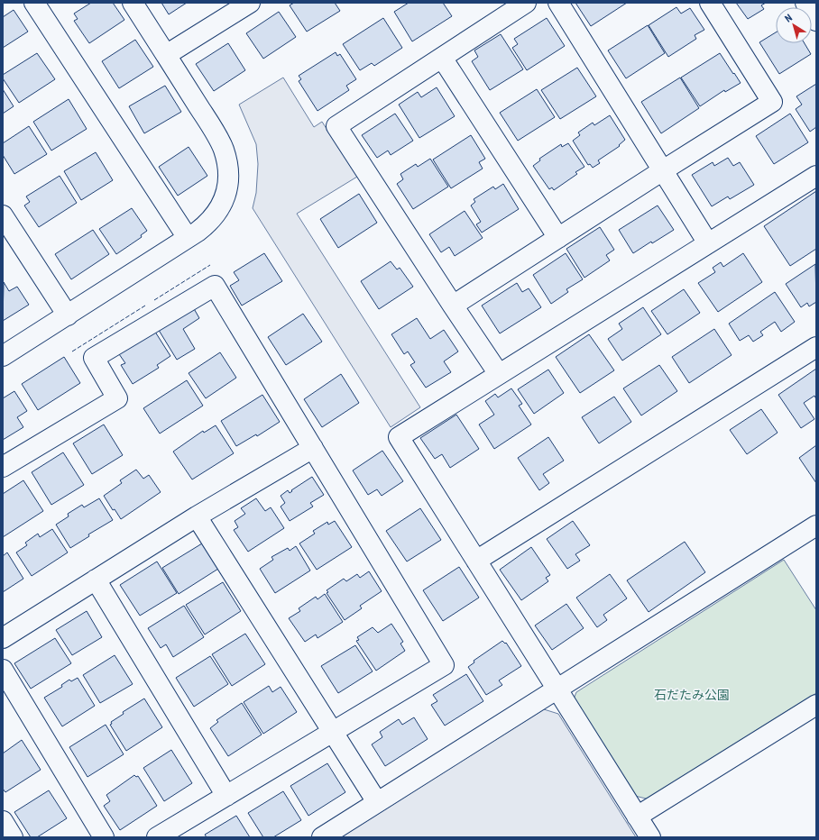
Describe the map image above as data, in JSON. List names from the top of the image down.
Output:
{
  "parks": ["石だたみ公園"],
  "north": "top left"
}
